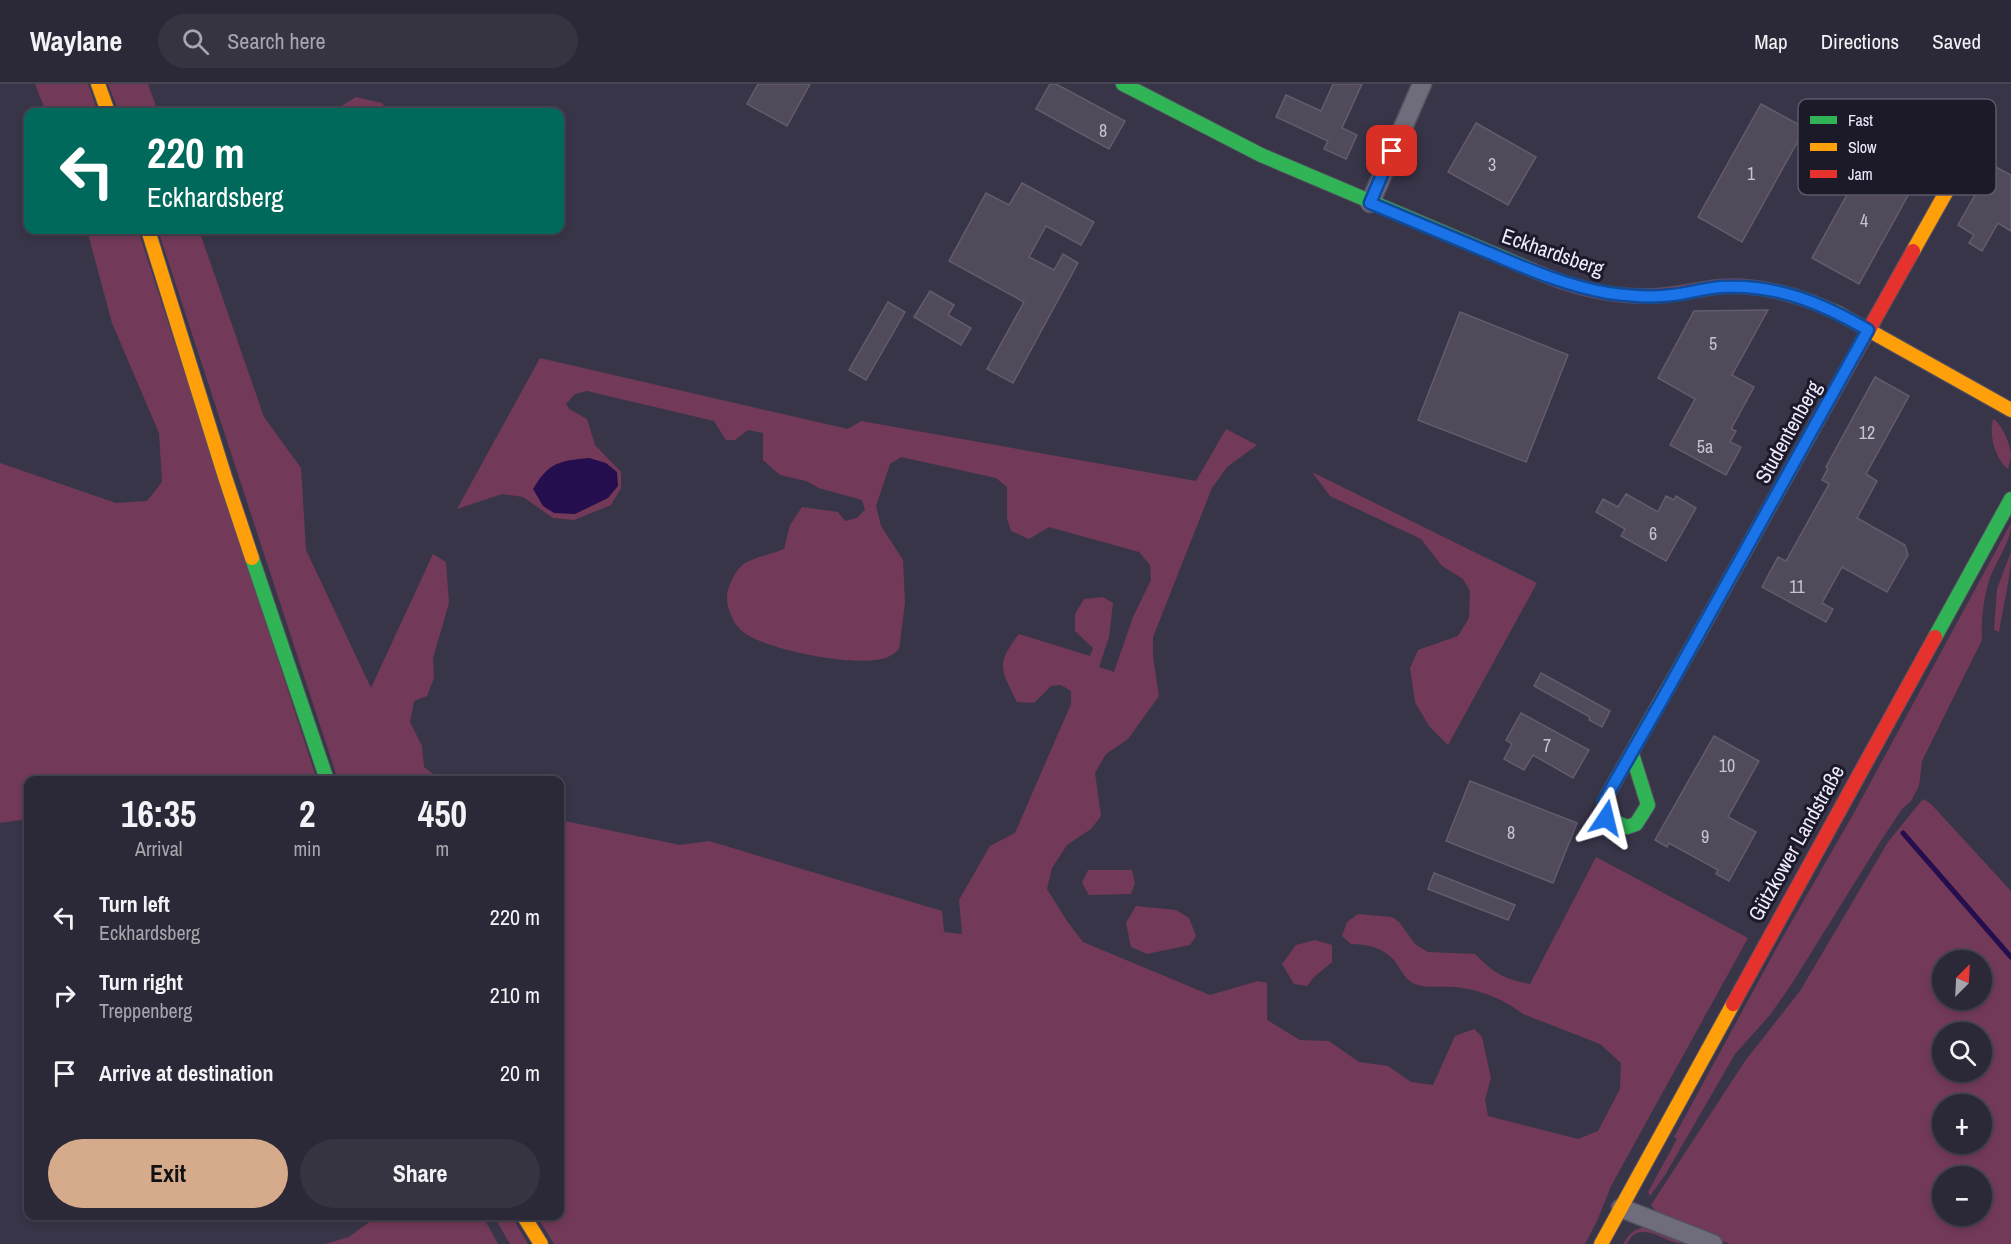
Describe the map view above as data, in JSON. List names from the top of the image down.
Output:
{
  "streets": {
    "main road": ["Eckhardsberg", "Studentenberg", "Gützkower Landstraße"]
  },
  "crossings": [
    ["Eckhardsberg", "Studentenberg"]
  ],
  "house_numbers": [
    "8",
    "3",
    "1",
    "4",
    "5",
    "12",
    "5a",
    "6",
    "11",
    "7",
    "10",
    "8",
    "9"
  ],
  "legend": ["Fast", "Slow", "Jam"],
  "north": "top right",
  "page": {
    "header": "Waylane",
    "search": "Search here",
    "nav": ["Map", "Directions", "Saved"],
    "turn": ["220 m", "Eckhardsberg"],
    "eta": [
      "16:35",
      "Arrival",
      "2",
      "min",
      "450",
      "m"
    ],
    "list": [
      {
        "name": "Turn left",
        "note": "Eckhardsberg",
        "value": "220 m"
      },
      {
        "name": "Turn right",
        "note": "Treppenberg",
        "value": "210 m"
      },
      {
        "name": "Arrive at destination",
        "value": "20 m"
      }
    ],
    "map_buttons": ["+", "−"],
    "buttons": ["Exit", "Share"]
  }
}
